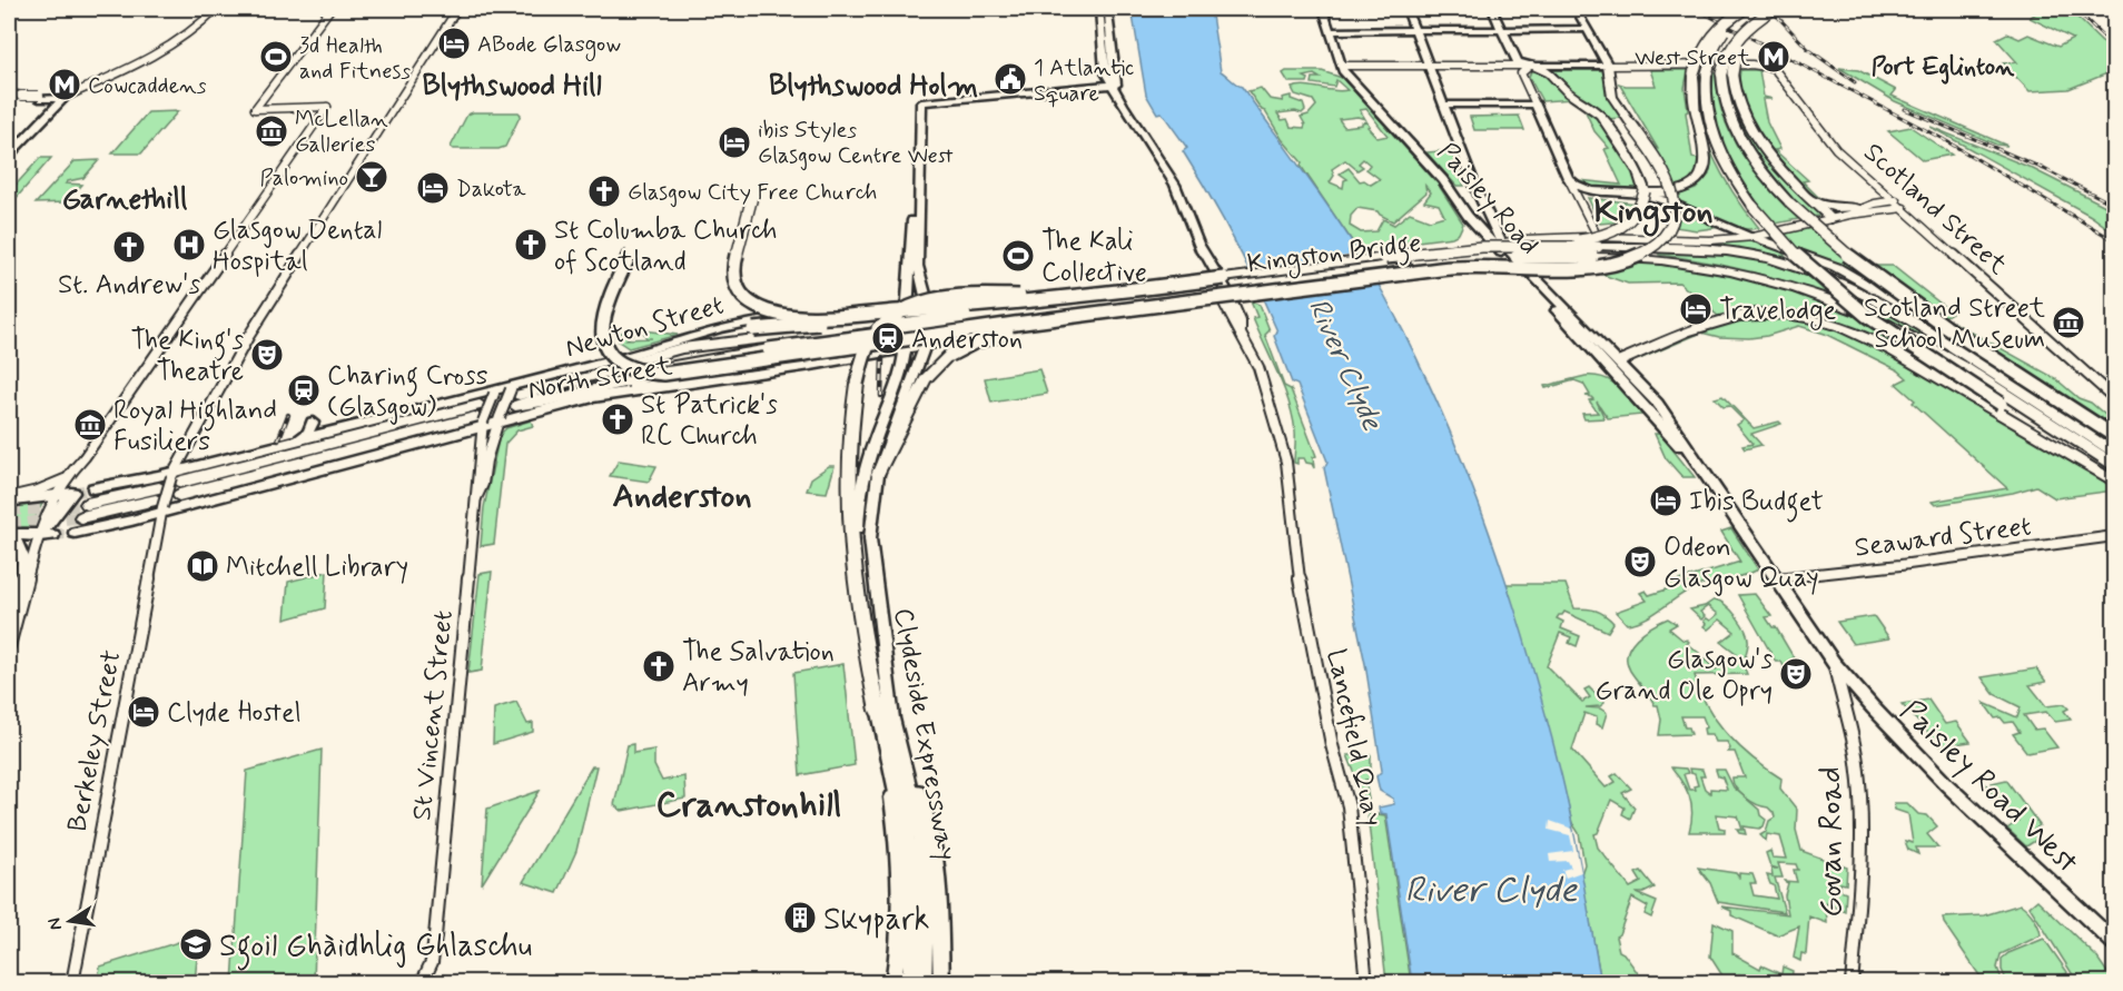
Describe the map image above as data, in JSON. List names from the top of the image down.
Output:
{
  "streets": {
    "highway": ["Kingston Bridge"],
    "main road": [
      "Paisley Road",
      "Newton Street",
      "North Street",
      "Clydeside Expressway",
      "Paisley Road West"
    ],
    "street": [
      "Scotland Street",
      "Seaward Street",
      "St Vincent Street",
      "Lancefield Quay",
      "Berkeley Street",
      "Govan Road"
    ]
  },
  "crossings": [
    ["Paisley Road", "Kingston Bridge"],
    ["Paisley Road", "Seaward Street"],
    ["Paisley Road", "Paisley Road West"],
    ["Paisley Road", "Govan Road"],
    ["Kingston Bridge", "Newton Street"],
    ["Newton Street", "St Vincent Street"],
    ["North Street", "St Vincent Street"],
    ["North Street", "Clydeside Expressway"],
    ["North Street", "Lancefield Quay"],
    ["North Street", "Berkeley Street"],
    ["Paisley Road West", "Govan Road"]
  ],
  "districts": [
    "Port Eglinton",
    "Blythswood Hill",
    "Blythswood Holm",
    "Garnethill",
    "Kingston",
    "Anderston",
    "Cranstonhill"
  ],
  "water": ["River Clyde"],
  "places": {
    "hotel": [
      "ABode Glasgow",
      "ibis Styles Glasgow Centre West",
      "Dakota",
      "Travelodge",
      "Ibis Budget",
      "Clyde Hostel"
    ],
    "sports": ["3d Health and Fitness", "The Kali Collective"],
    "metro station": ["West Street", "Cowcaddens"],
    "public building": ["1 Atlantic Square"],
    "museum": ["McLellan Galleries", "Scotland Street School Museum", "Royal Highland Fusiliers"],
    "bar": ["Palomino"],
    "church": [
      "Glasgow City Free Church",
      "St Columba Church of Scotland",
      "St. Andrew's",
      "St Patrick's RC Church",
      "The Salvation Army"
    ],
    "hospital": ["Glasgow Dental Hospital"],
    "station": ["Anderston", "Charing Cross (Glasgow)"],
    "theatre": ["The King's Theatre", "Odeon Glasgow Quay", "Glasgow's Grand Ole Opry"],
    "library": ["Mitchell Library"],
    "building": ["Skypark"],
    "school or university": ["Sgoil Ghàidhlig Ghlaschu"]
  },
  "north": "left"
}
